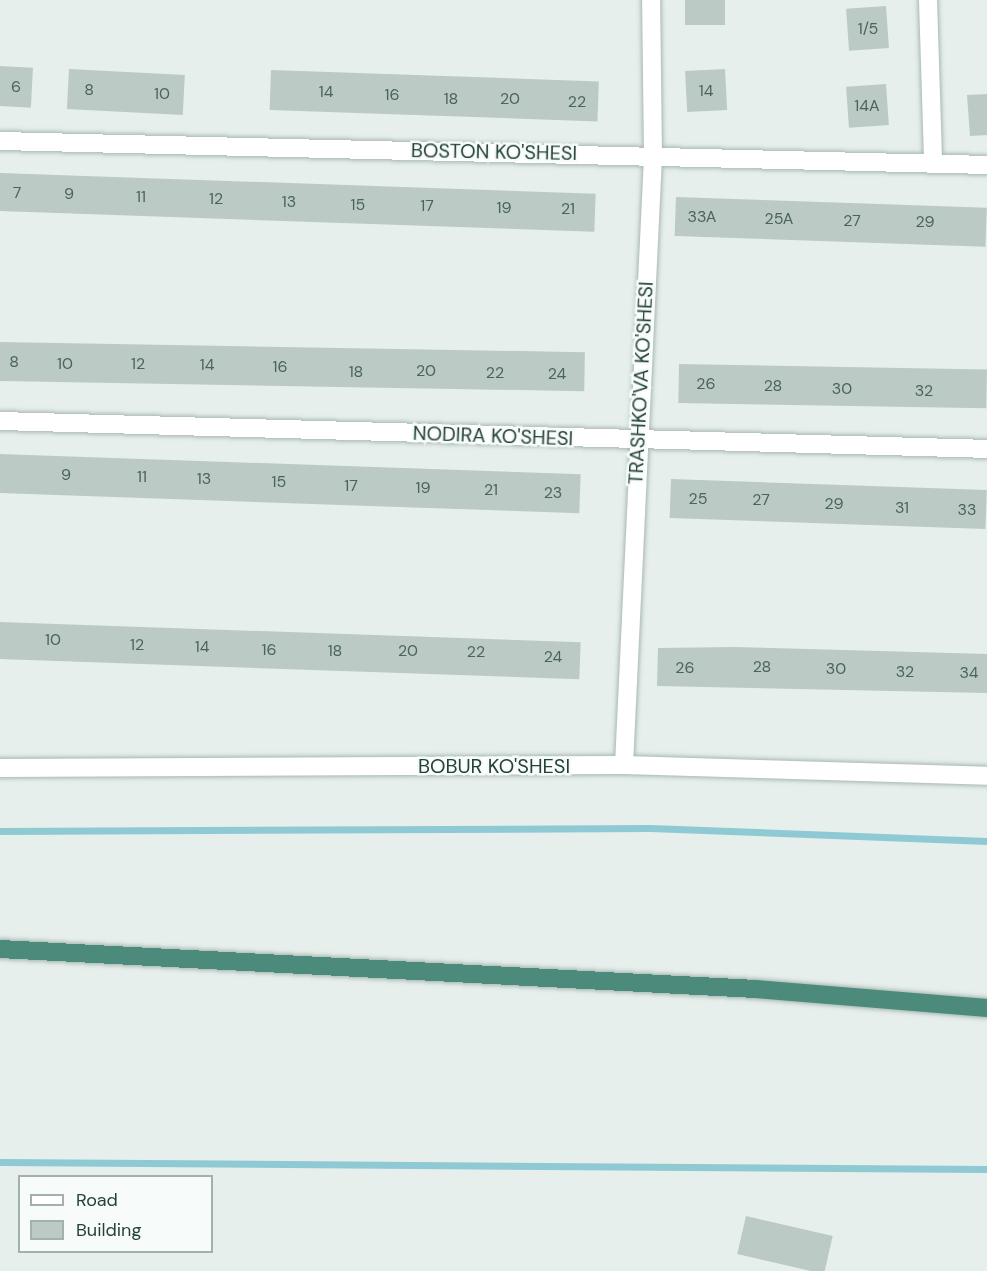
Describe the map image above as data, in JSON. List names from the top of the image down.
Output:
{
  "streets": {
    "street": [
      "BOSTON KO'SHESI",
      "TRASHKO'VA KO'SHESI",
      "NODIRA KO'SHESI",
      "BOBUR KO'SHESI"
    ]
  },
  "crossings": [
    ["BOSTON KO'SHESI", "TRASHKO'VA KO'SHESI"],
    ["TRASHKO'VA KO'SHESI", "NODIRA KO'SHESI"],
    ["TRASHKO'VA KO'SHESI", "BOBUR KO'SHESI"]
  ],
  "house_numbers": [
    "1/5",
    "6",
    "8",
    "14",
    "14",
    "10",
    "16",
    "18",
    "20",
    "22",
    "14A",
    "7",
    "9",
    "11",
    "12",
    "13",
    "15",
    "17",
    "19",
    "21",
    "33A",
    "25A",
    "27",
    "29",
    "8",
    "10",
    "12",
    "14",
    "16",
    "20",
    "18",
    "22",
    "24",
    "26",
    "28",
    "30",
    "32",
    "9",
    "11",
    "13",
    "15",
    "17",
    "19",
    "21",
    "23",
    "25",
    "27",
    "29",
    "31",
    "33",
    "10",
    "12",
    "14",
    "16",
    "18",
    "20",
    "22",
    "24",
    "28",
    "26",
    "30",
    "32",
    "34"
  ],
  "legend": ["Road", "Building"]
}
